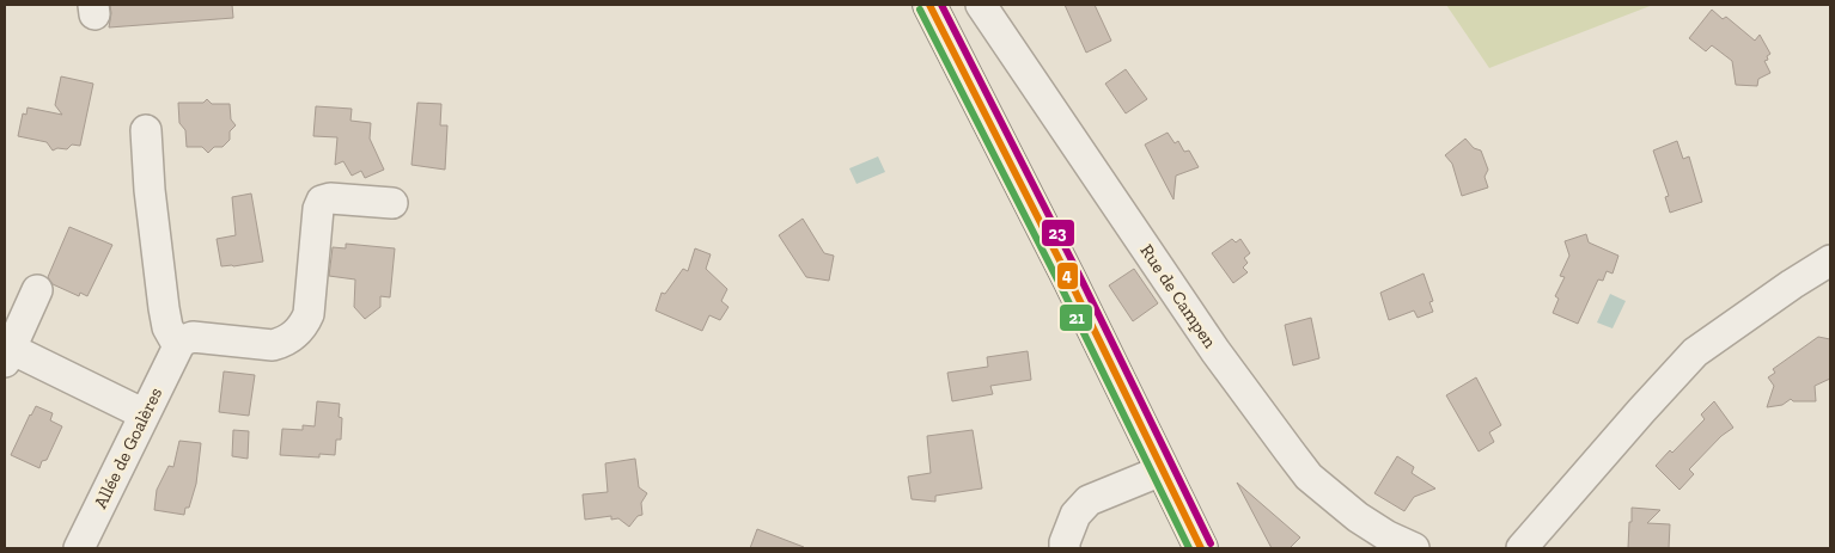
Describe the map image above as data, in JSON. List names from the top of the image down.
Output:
{
  "streets": {
    "street": ["Rue de Campen", "Allée de Goalères"]
  },
  "lines": ["transit line 4", "transit line 23", "transit line 21"]
}
